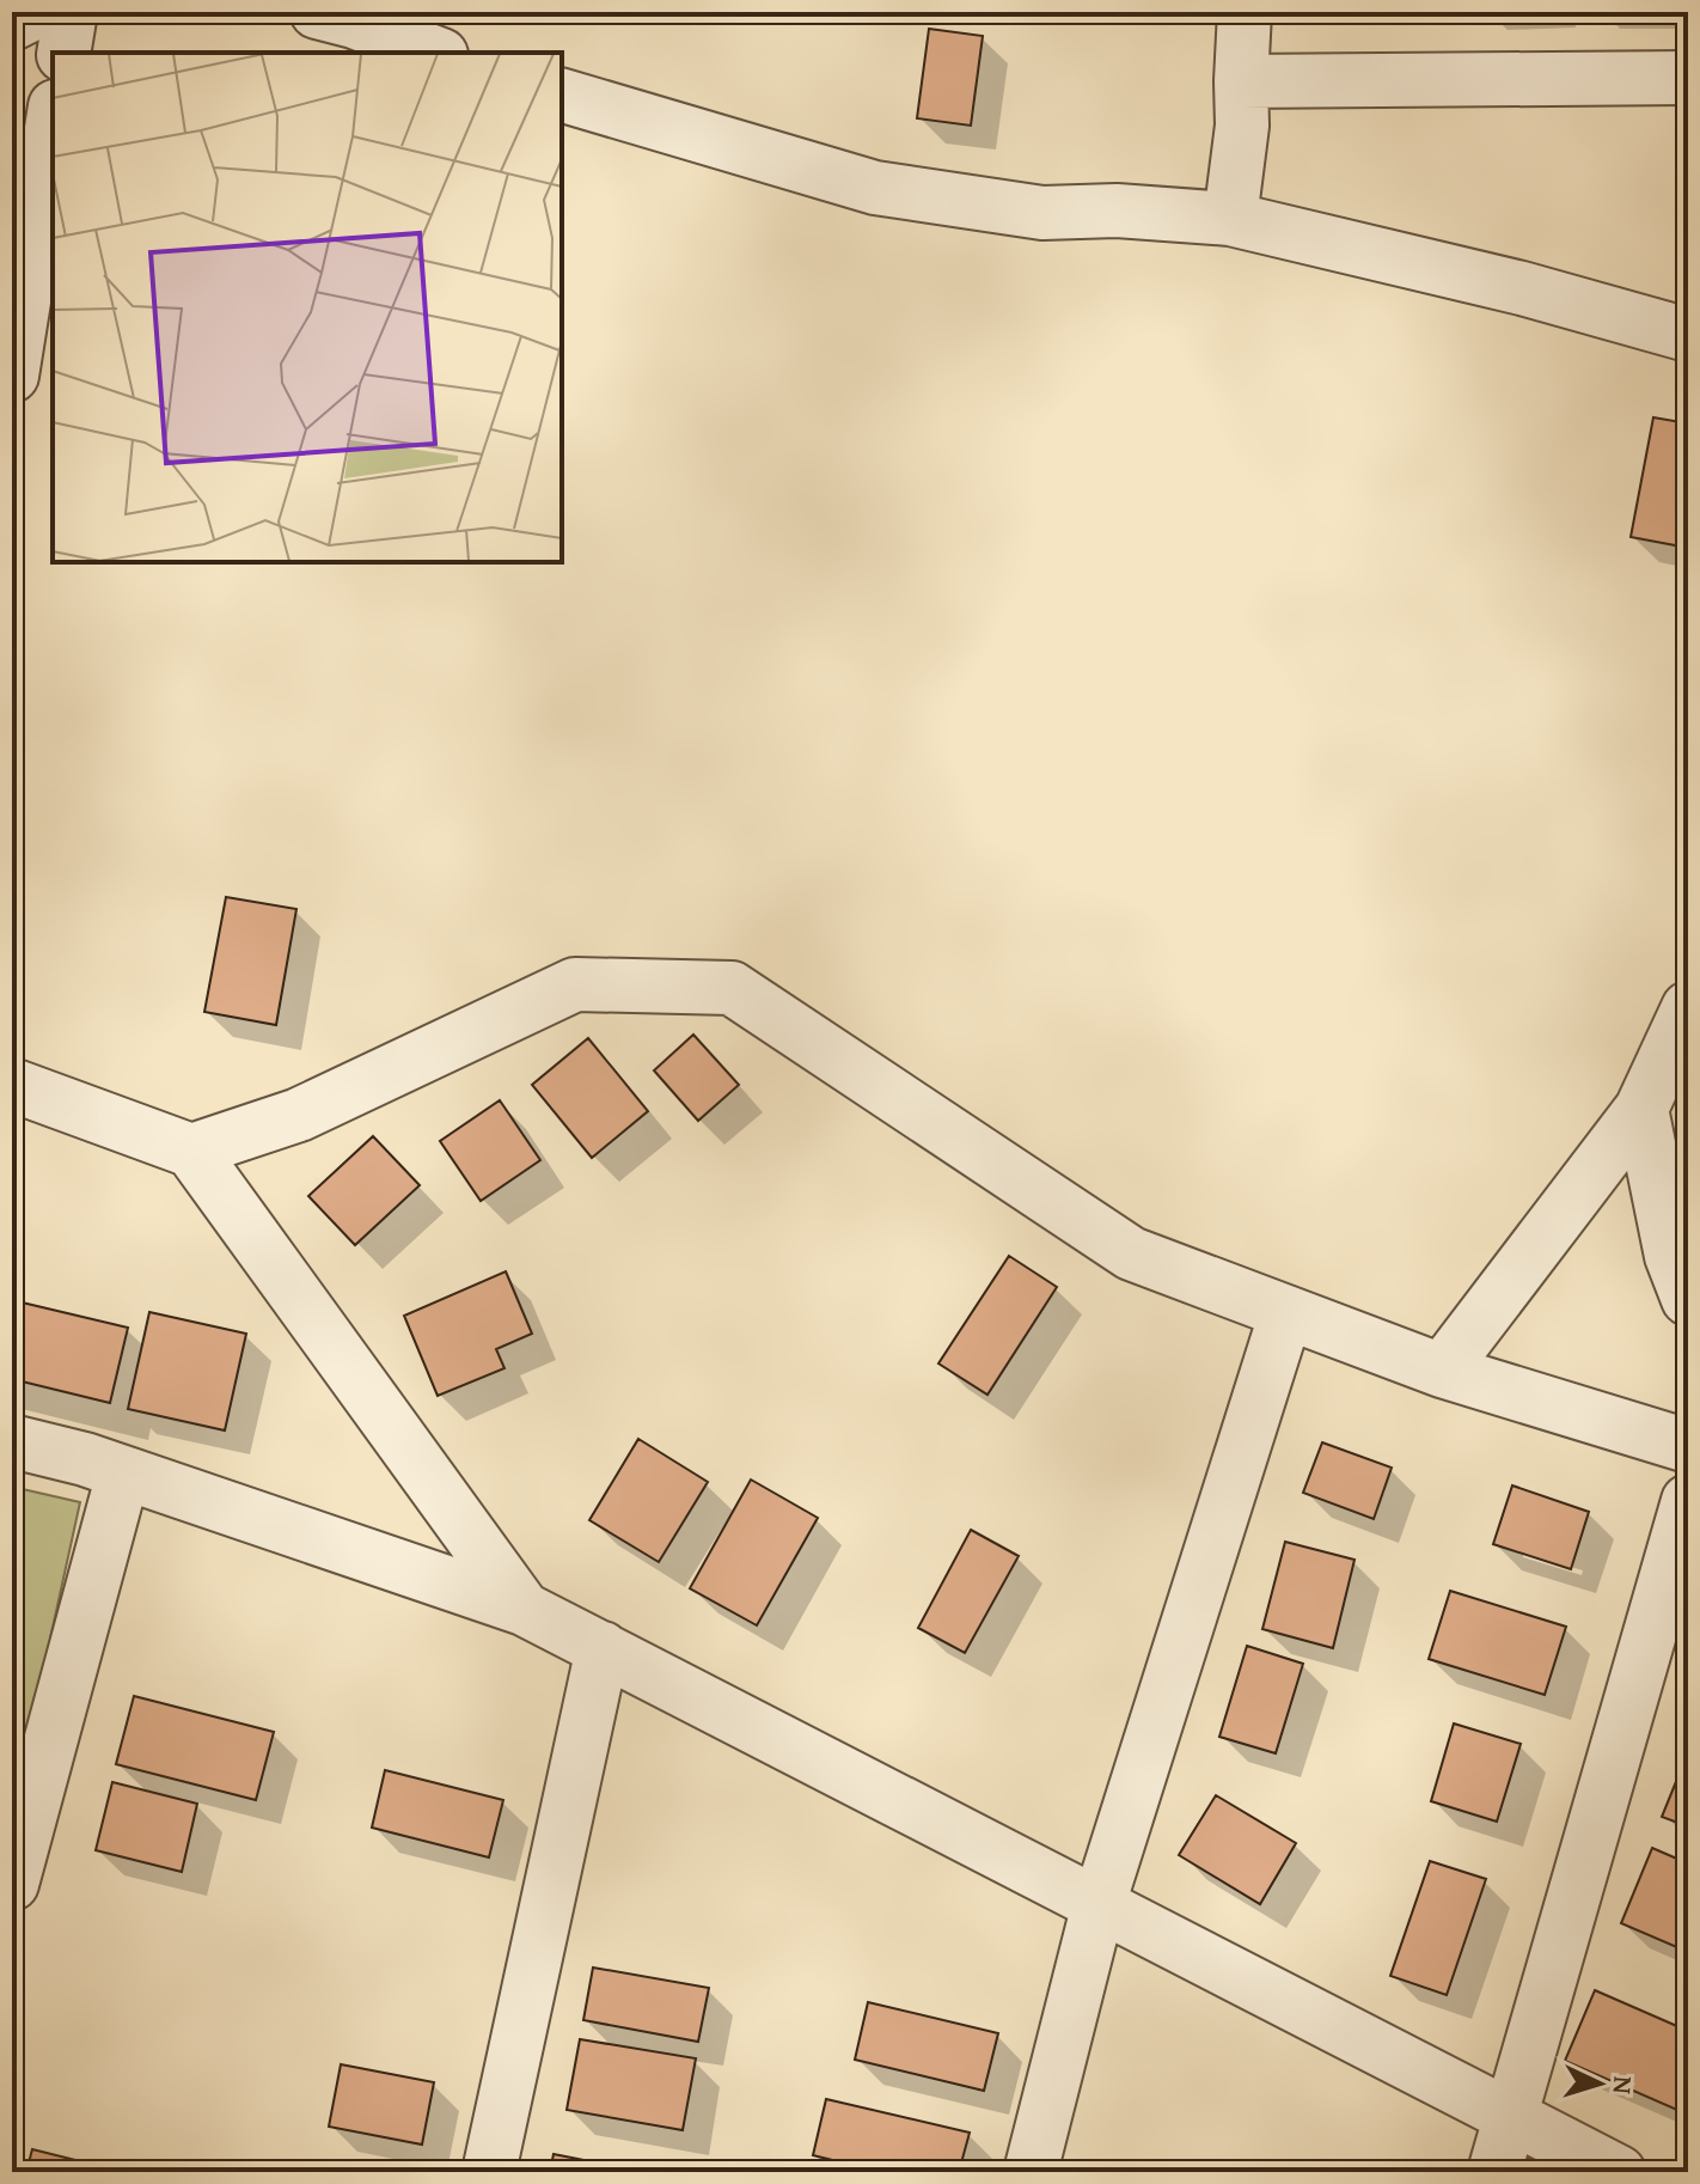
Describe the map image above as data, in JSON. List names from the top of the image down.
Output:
{
  "north": "right"
}
